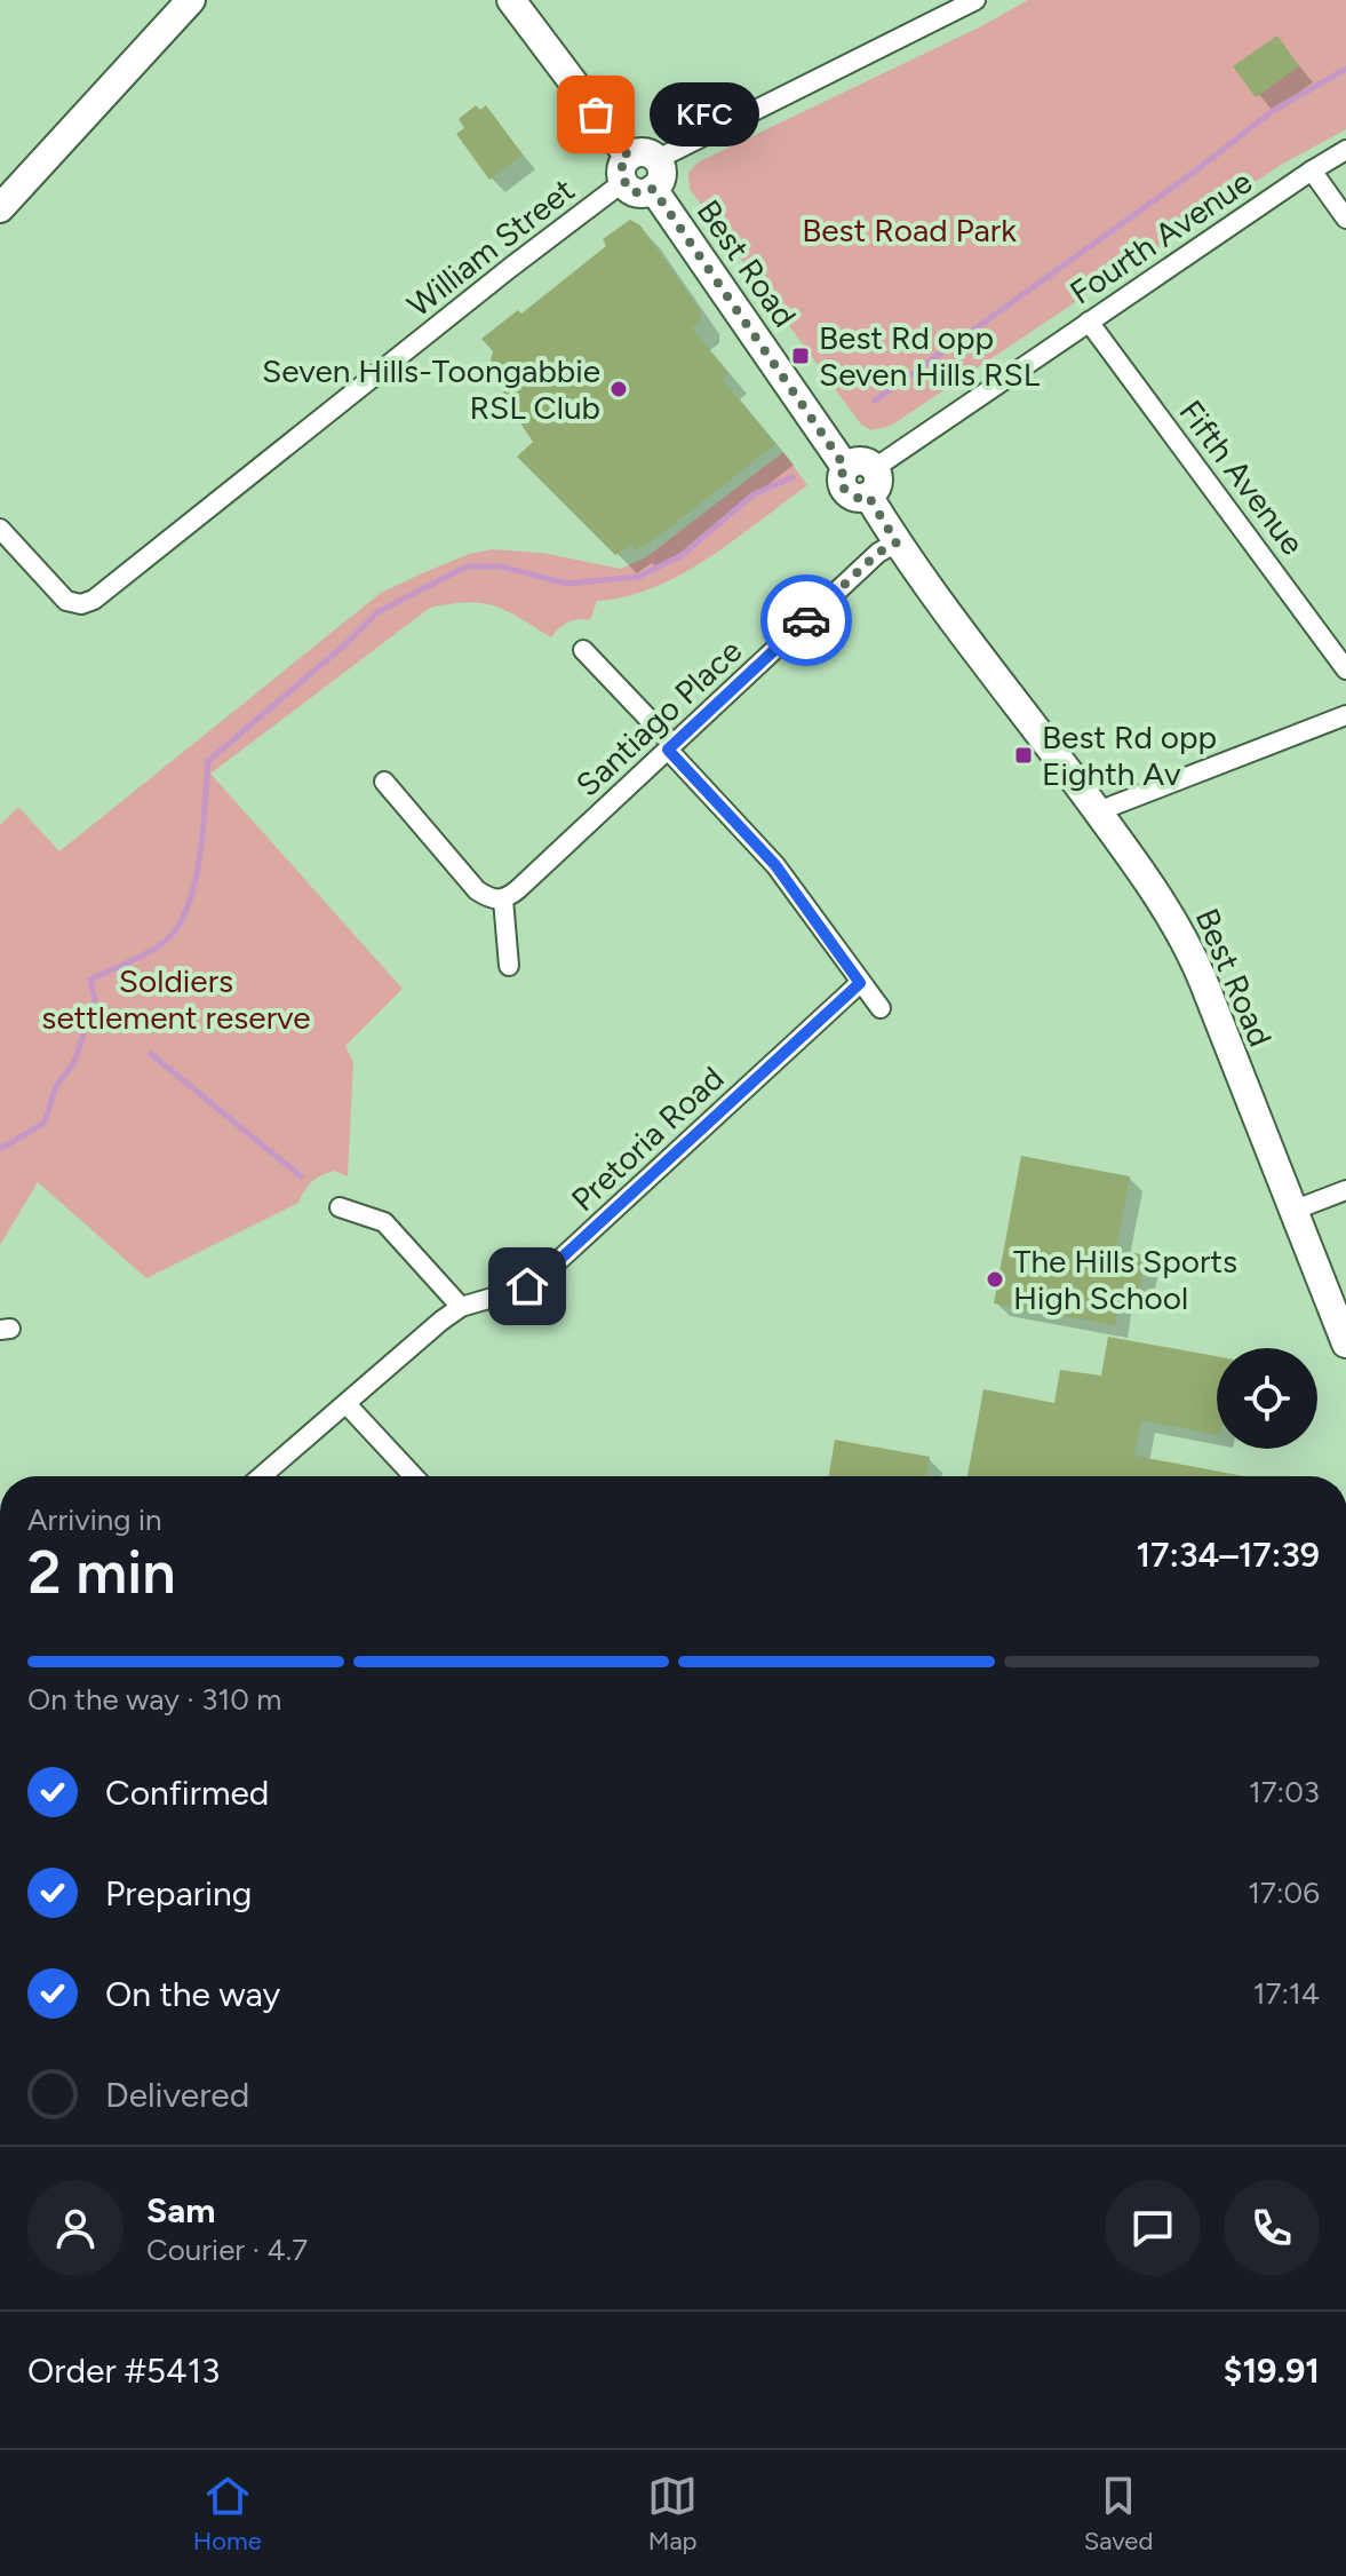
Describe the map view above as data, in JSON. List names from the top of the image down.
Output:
{
  "streets": {
    "main road": ["Best Road"],
    "street": [
      "Fourth Avenue",
      "William Street",
      "Fifth Avenue",
      "Santiago Place",
      "Pretoria Road"
    ]
  },
  "crossings": [
    ["Fourth Avenue", "Best Road"],
    ["Fourth Avenue", "Fifth Avenue"],
    ["William Street", "Best Road"],
    ["Best Road", "Santiago Place"]
  ],
  "parks": ["Best Road Park", "Soldiers settlement reserve"],
  "places": {
    "other": ["KFC", "Seven Hills-Toongabbie RSL Club", "The Hills Sports High School"],
    "transit": ["Best Rd opp Seven Hills RSL", "Best Rd opp Eighth Av"]
  },
  "page": {
    "bubble": "KFC",
    "heading": ["2 min", "Arriving in", "17:34–17:39"],
    "panel": [
      "Sam",
      "Courier · 4.7",
      "Order #5413",
      "$19.91"
    ],
    "bar": "On the way · 310 m",
    "list": [
      ["Confirmed", "17:03"],
      ["Preparing", "17:06"],
      ["On the way", "17:14"],
      "Delivered"
    ],
    "tabs": ["Home", "Map", "Saved"]
  }
}
